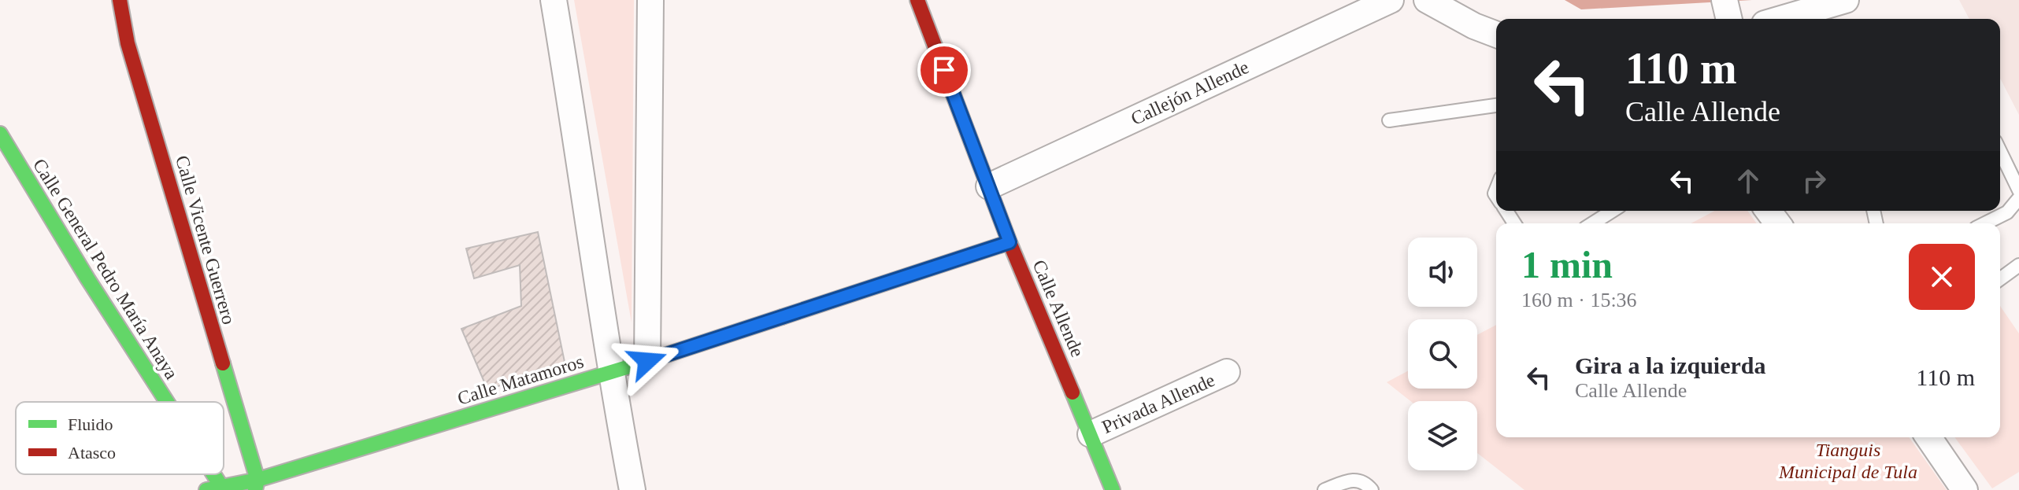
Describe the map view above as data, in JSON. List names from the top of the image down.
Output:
{
  "streets": {
    "street": [
      "Callejón Allende",
      "Calle Vicente Guerrero",
      "Calle General Pedro María Anaya",
      "Calle Allende",
      "Calle Matamoros",
      "Privada Allende"
    ]
  },
  "crossings": [
    ["Callejón Allende", "Calle Allende"],
    ["Calle Vicente Guerrero", "Calle Matamoros"],
    ["Calle General Pedro María Anaya", "Calle Matamoros"],
    ["Calle Allende", "Calle Matamoros"],
    ["Calle Allende", "Privada Allende"]
  ],
  "parks": ["Tianguis Municipal de Tula"],
  "legend": ["Fluido", "Atasco"],
  "page": {
    "turn": ["110 m", "Calle Allende"],
    "heading": ["1 min", "160 m · 15:36"],
    "list": [
      {
        "name": "Gira a la izquierda",
        "note": "Calle Allende",
        "value": "110 m"
      }
    ]
  }
}
